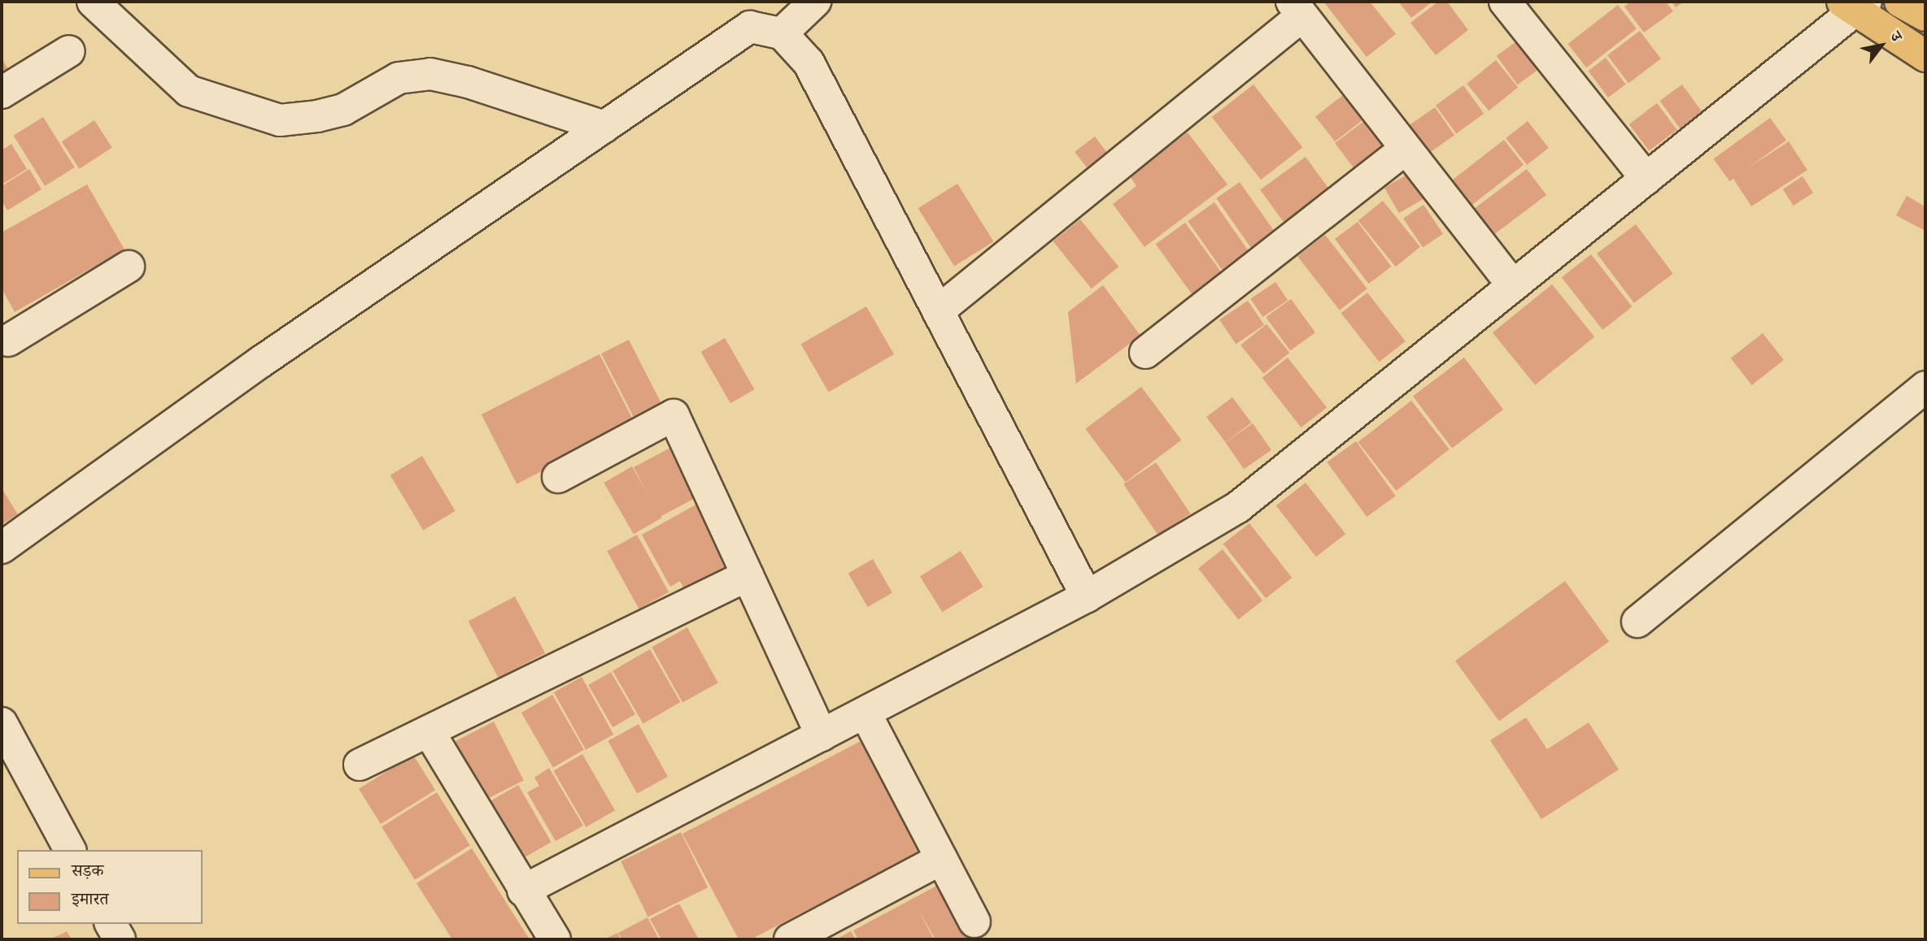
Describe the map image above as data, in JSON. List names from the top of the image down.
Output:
{
  "legend": ["सड़क", "इमारत"],
  "north": "top right"
}
